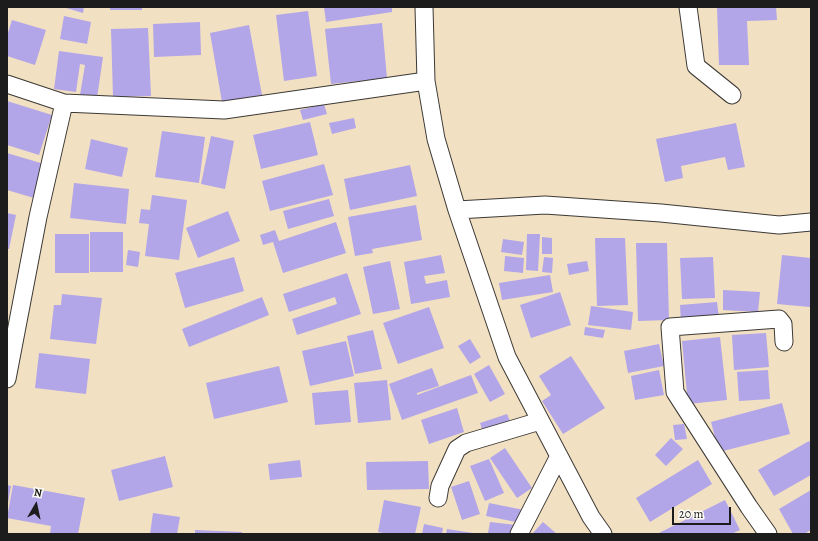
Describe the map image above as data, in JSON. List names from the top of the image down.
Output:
{
  "scale_bar": "20 m",
  "north": "top"
}
